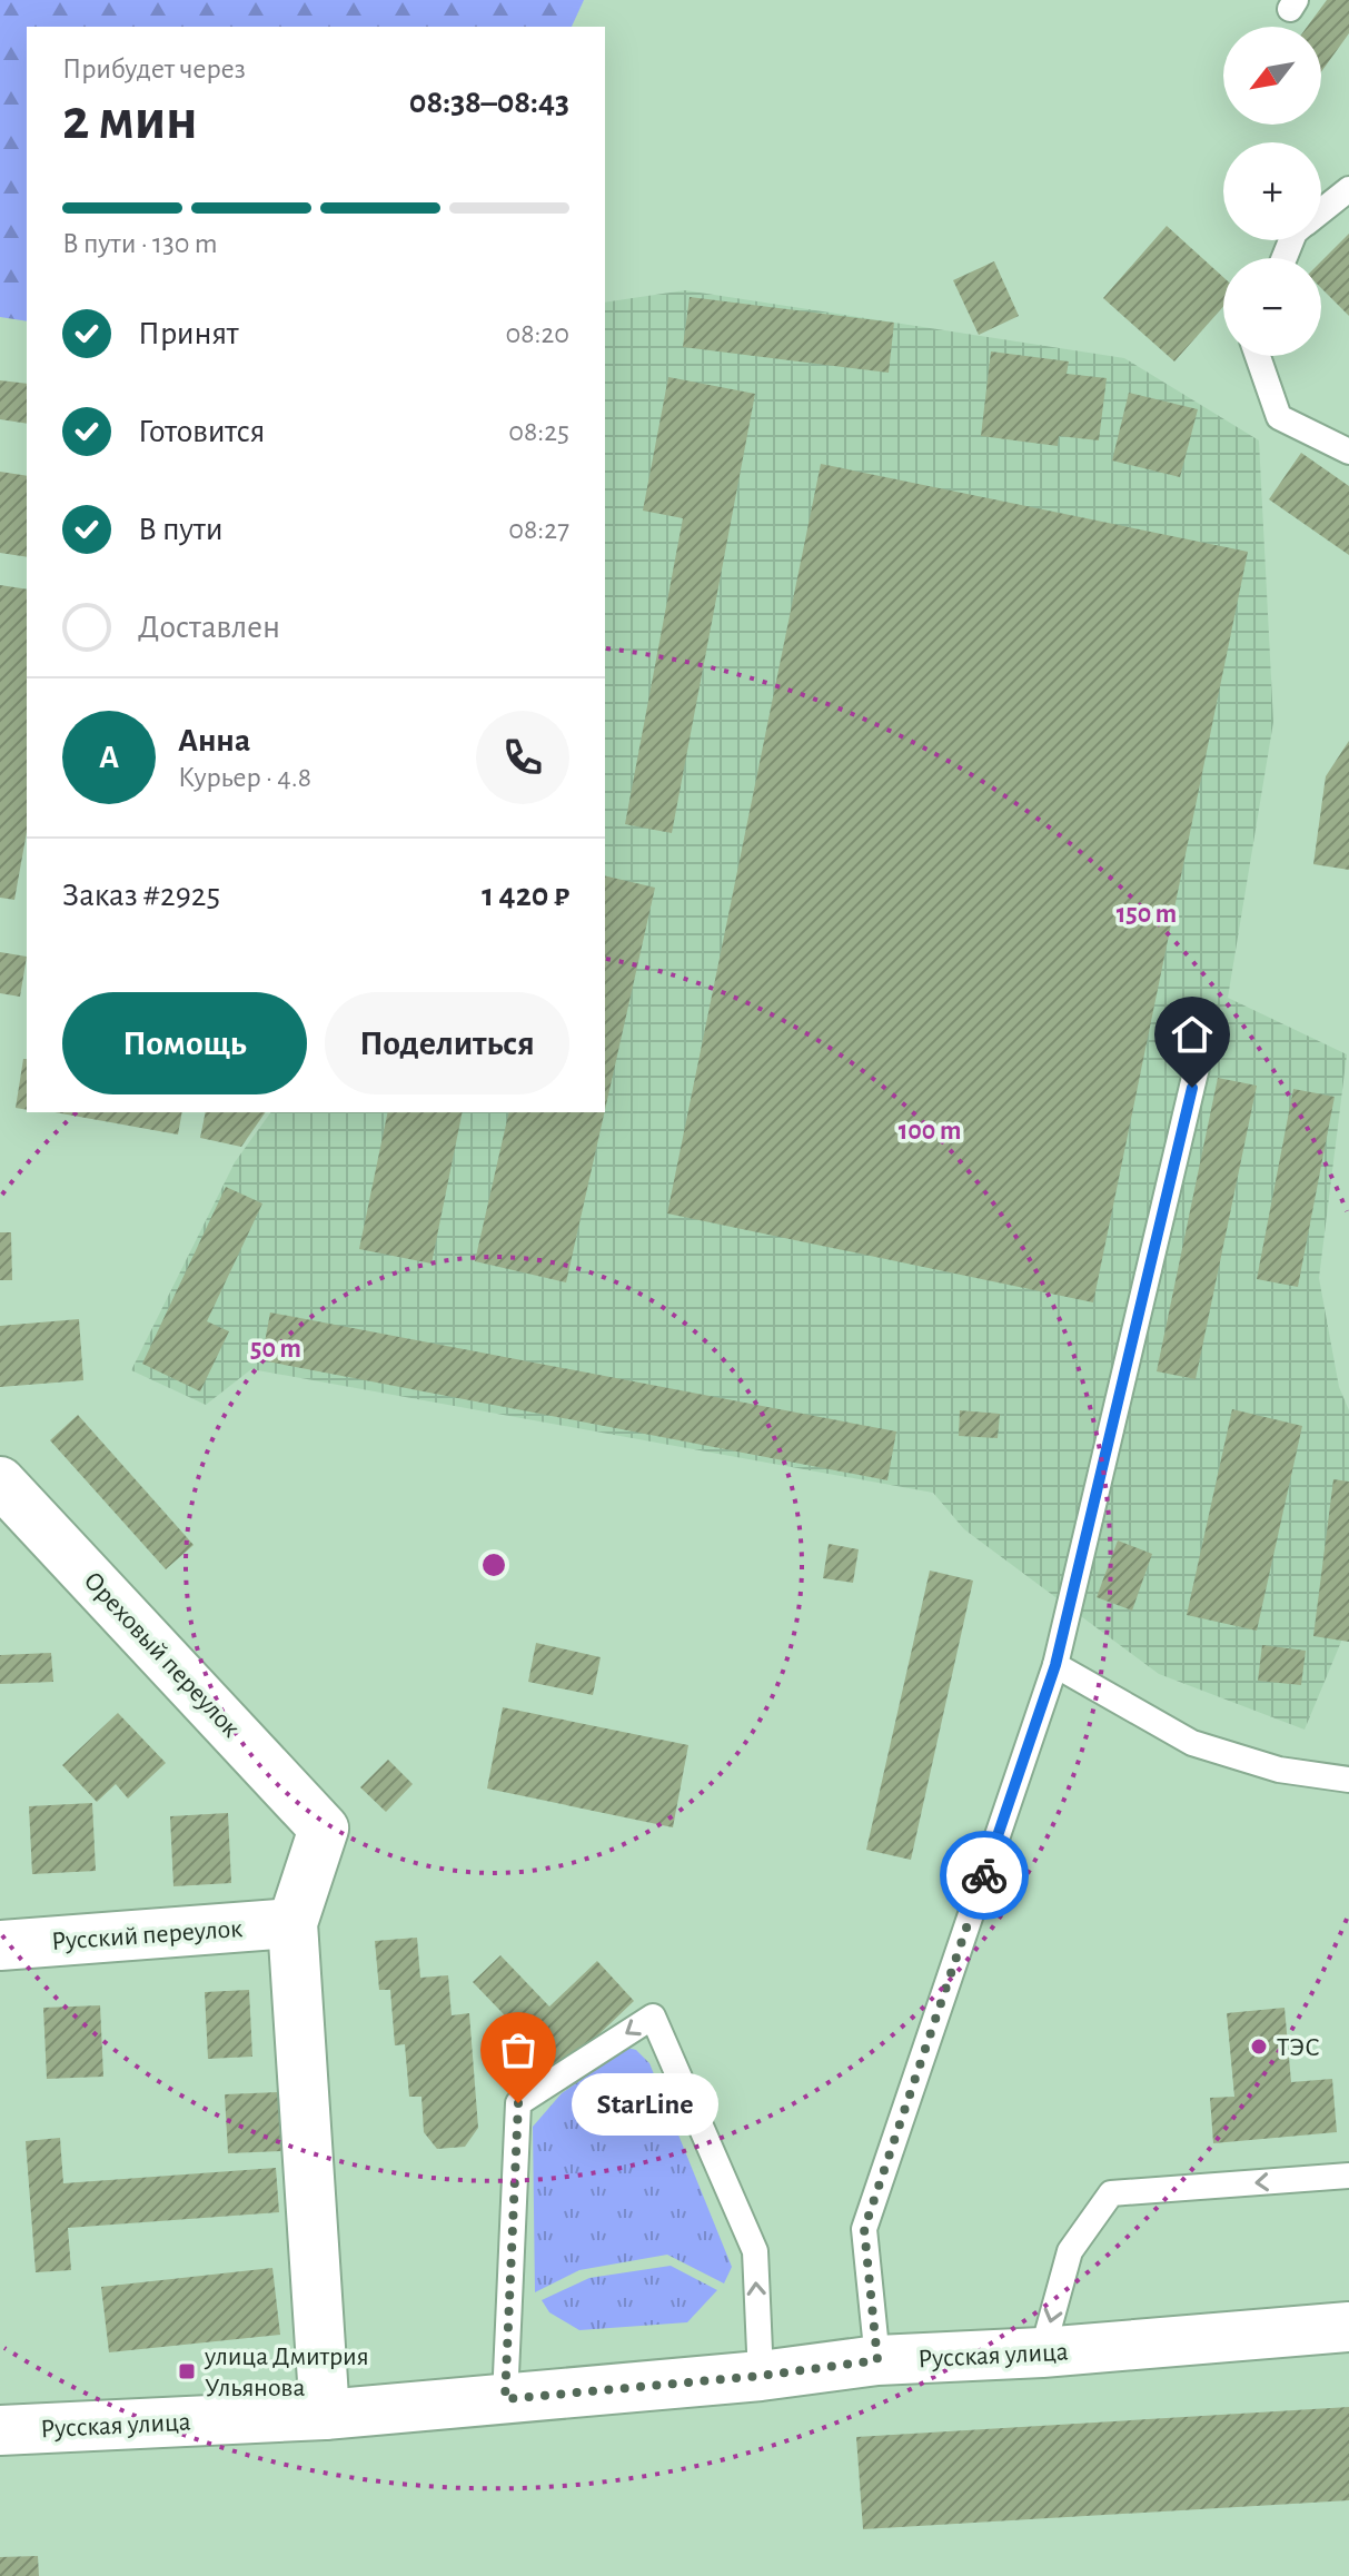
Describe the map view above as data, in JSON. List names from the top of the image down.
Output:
{
  "streets": {
    "main road": ["Ореховый переулок", "Русский переулок", "Русская улица"]
  },
  "crossings": [
    ["Ореховый переулок", "Русский переулок"]
  ],
  "places": {
    "other": ["ТЭС", "StarLine"],
    "transit": ["улица Дмитрия Ульянова"]
  },
  "north": "bottom left",
  "page": {
    "map_buttons": ["+", "−"],
    "heading": ["2 мин", "Прибудет через", "08:38–08:43"],
    "panel": [
      "Анна",
      "Курьер · 4.8",
      "Заказ #2925",
      "1 420 ₽"
    ],
    "bar": "В пути · 130 m",
    "list": [
      ["Принят", "08:20"],
      ["Готовится", "08:25"],
      ["В пути", "08:27"],
      "Доставлен"
    ],
    "round": "А",
    "buttons": ["Помощь", "Поделиться"],
    "bubble": "StarLine"
  },
  "rings": ["150 m", "100 m", "50 m"]
}
